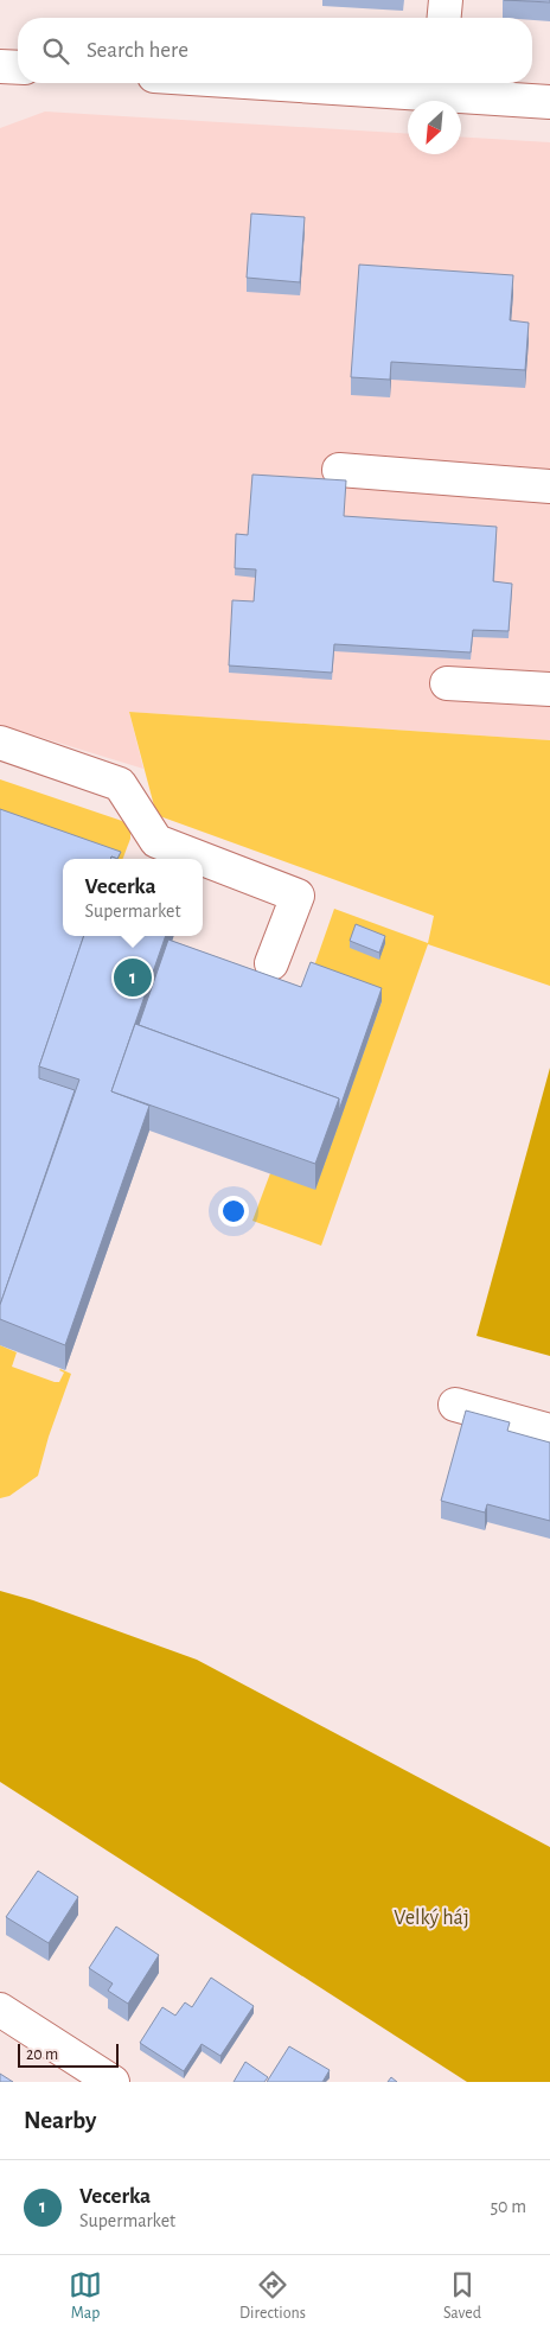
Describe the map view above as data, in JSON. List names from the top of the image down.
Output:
{
  "parks": ["Velký háj"],
  "scale_bar": "20 m",
  "north": "bottom left",
  "page": {
    "search": "Search here",
    "popup": ["Vecerka", "Supermarket"],
    "pins": "1",
    "scale": "20 m",
    "heading": "Nearby",
    "list": [
      {
        "mark": "1",
        "name": "Vecerka",
        "note": "Supermarket",
        "value": "50 m"
      }
    ],
    "nav": ["Map", "Directions", "Saved"]
  }
}
